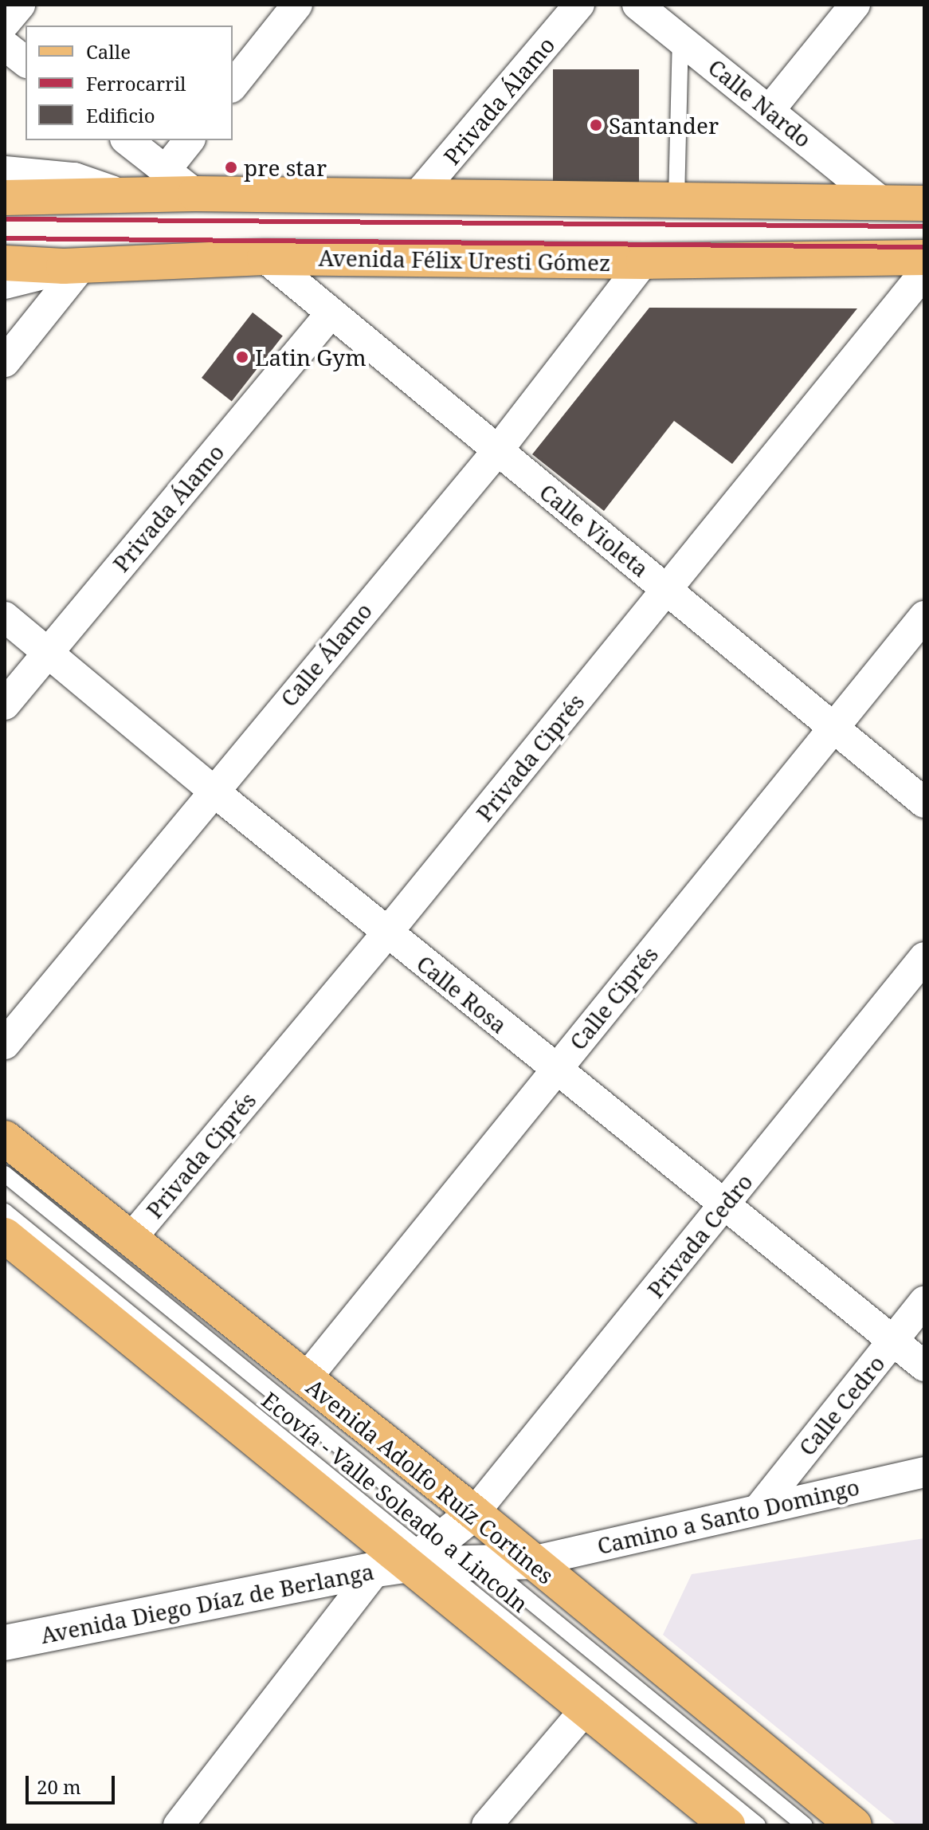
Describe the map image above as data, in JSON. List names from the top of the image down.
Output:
{
  "streets": {
    "main road": ["Avenida Félix Uresti Gómez", "Avenida Adolfo Ruíz Cortines"],
    "street": [
      "Privada Álamo",
      "Calle Nardo",
      "Calle Violeta",
      "Calle Álamo",
      "Privada Ciprés",
      "Calle Rosa",
      "Calle Ciprés",
      "Privada Cedro",
      "Calle Cedro",
      "Camino a Santo Domingo",
      "Avenida Diego Díaz de Berlanga"
    ],
    "lane": ["Ecovía - Valle Soleado a Lincoln"]
  },
  "crossings": [
    ["Privada Álamo", "Calle Violeta"],
    ["Privada Álamo", "Calle Rosa"],
    ["Avenida Félix Uresti Gómez", "Calle Violeta"],
    ["Avenida Félix Uresti Gómez", "Calle Álamo"],
    ["Calle Violeta", "Calle Álamo"],
    ["Calle Violeta", "Privada Ciprés"],
    ["Calle Violeta", "Calle Ciprés"],
    ["Calle Álamo", "Calle Rosa"],
    ["Privada Ciprés", "Calle Rosa"],
    ["Privada Ciprés", "Avenida Adolfo Ruíz Cortines"],
    ["Calle Rosa", "Calle Ciprés"],
    ["Calle Rosa", "Privada Cedro"],
    ["Calle Rosa", "Calle Cedro"],
    ["Calle Ciprés", "Avenida Adolfo Ruíz Cortines"],
    ["Privada Cedro", "Avenida Adolfo Ruíz Cortines"],
    ["Privada Cedro", "Ecovía - Valle Soleado a Lincoln"],
    ["Privada Cedro", "Avenida Diego Díaz de Berlanga"],
    ["Calle Cedro", "Camino a Santo Domingo"],
    ["Avenida Adolfo Ruíz Cortines", "Ecovía - Valle Soleado a Lincoln"],
    ["Avenida Adolfo Ruíz Cortines", "Camino a Santo Domingo"],
    ["Avenida Adolfo Ruíz Cortines", "Avenida Diego Díaz de Berlanga"],
    ["Ecovía - Valle Soleado a Lincoln", "Avenida Diego Díaz de Berlanga"],
    ["Camino a Santo Domingo", "Avenida Diego Díaz de Berlanga"]
  ],
  "places": ["Santander", "pre star", "Latin Gym"],
  "legend": ["Calle", "Ferrocarril", "Edificio"],
  "scale_bar": "20 m"
}
